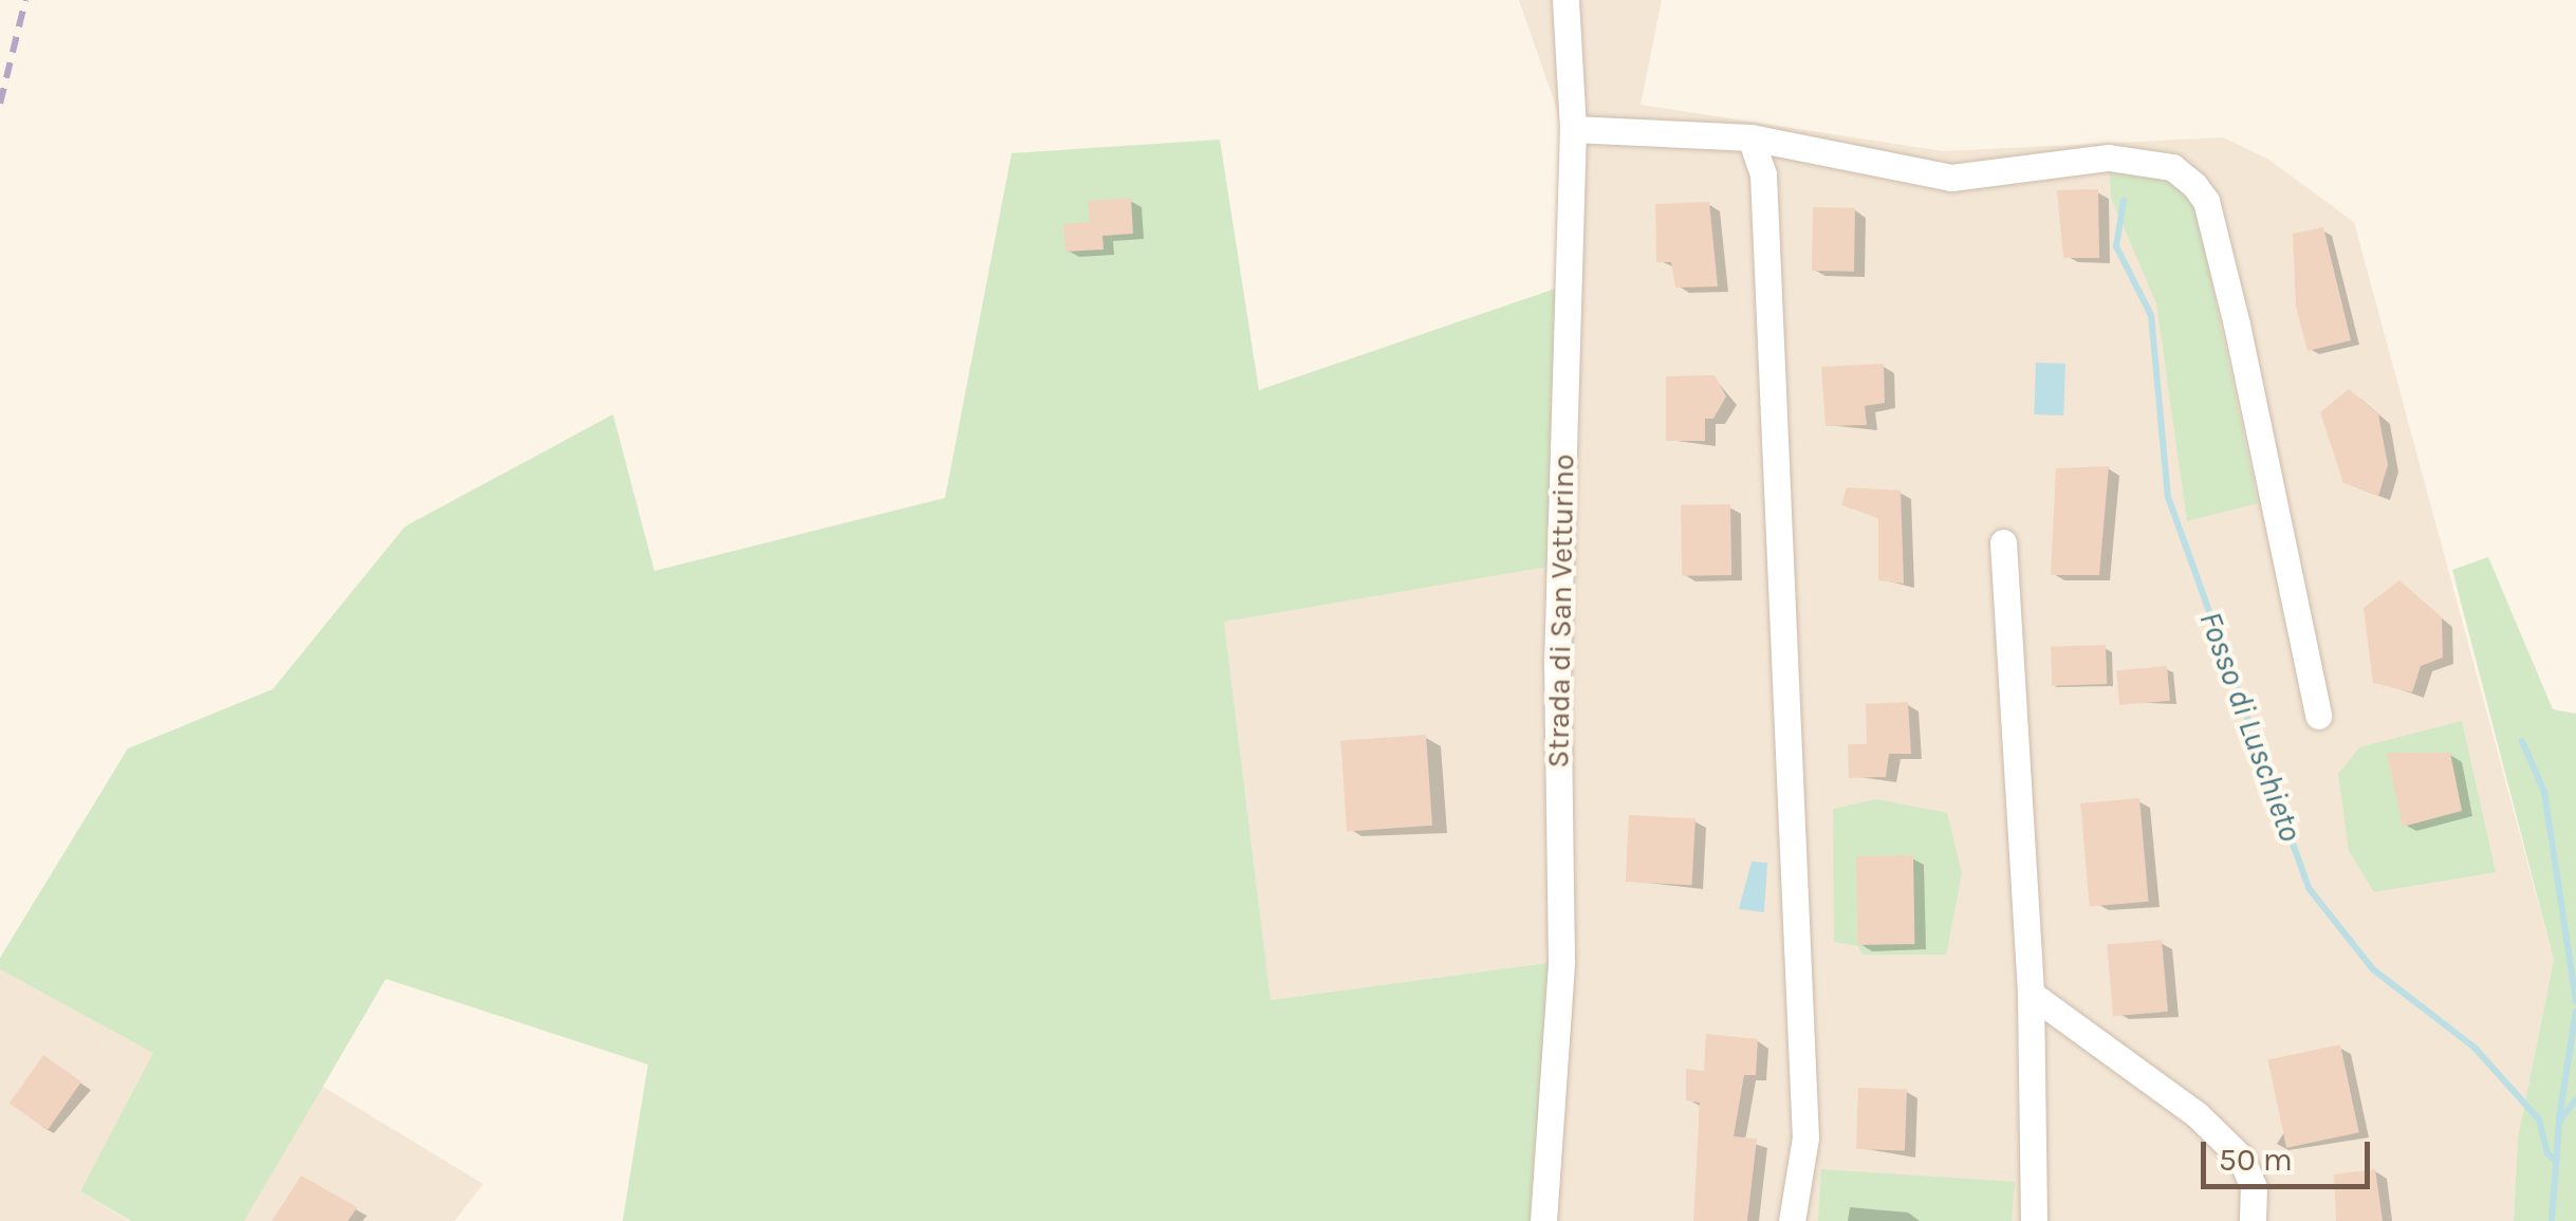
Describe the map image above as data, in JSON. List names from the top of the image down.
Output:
{
  "streets": {
    "street": ["Strada di San Vetturino"]
  },
  "water": ["Fosso di Luschieto"],
  "scale_bar": "50 m"
}
